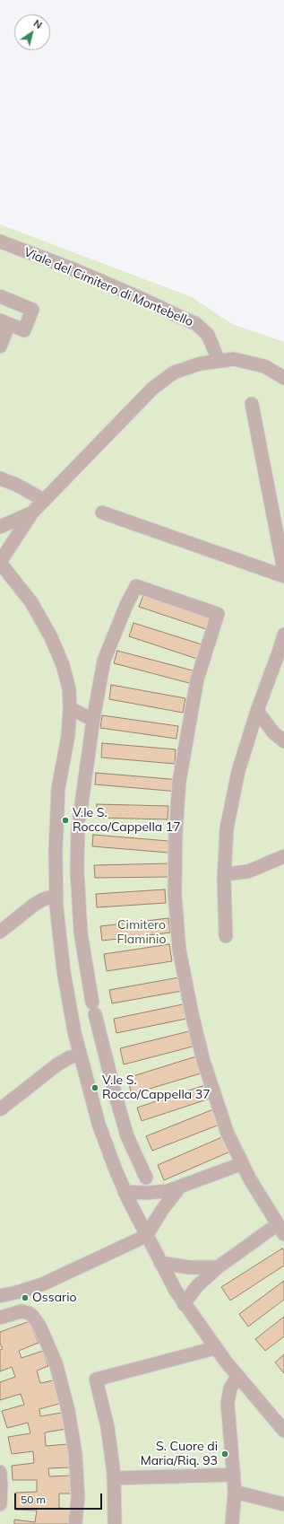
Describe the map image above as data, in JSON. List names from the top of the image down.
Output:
{
  "streets": {
    "lane": ["Viale del Cimitero di Montebello"]
  },
  "parks": ["Cimitero Flaminio"],
  "places": [
    "V.le S. Rocco/Cappella 17",
    "V.le S. Rocco/Cappella 37",
    "Ossario",
    "S. Cuore di Maria/Riq. 93"
  ],
  "scale_bar": "50 m",
  "north": "top right"
}
